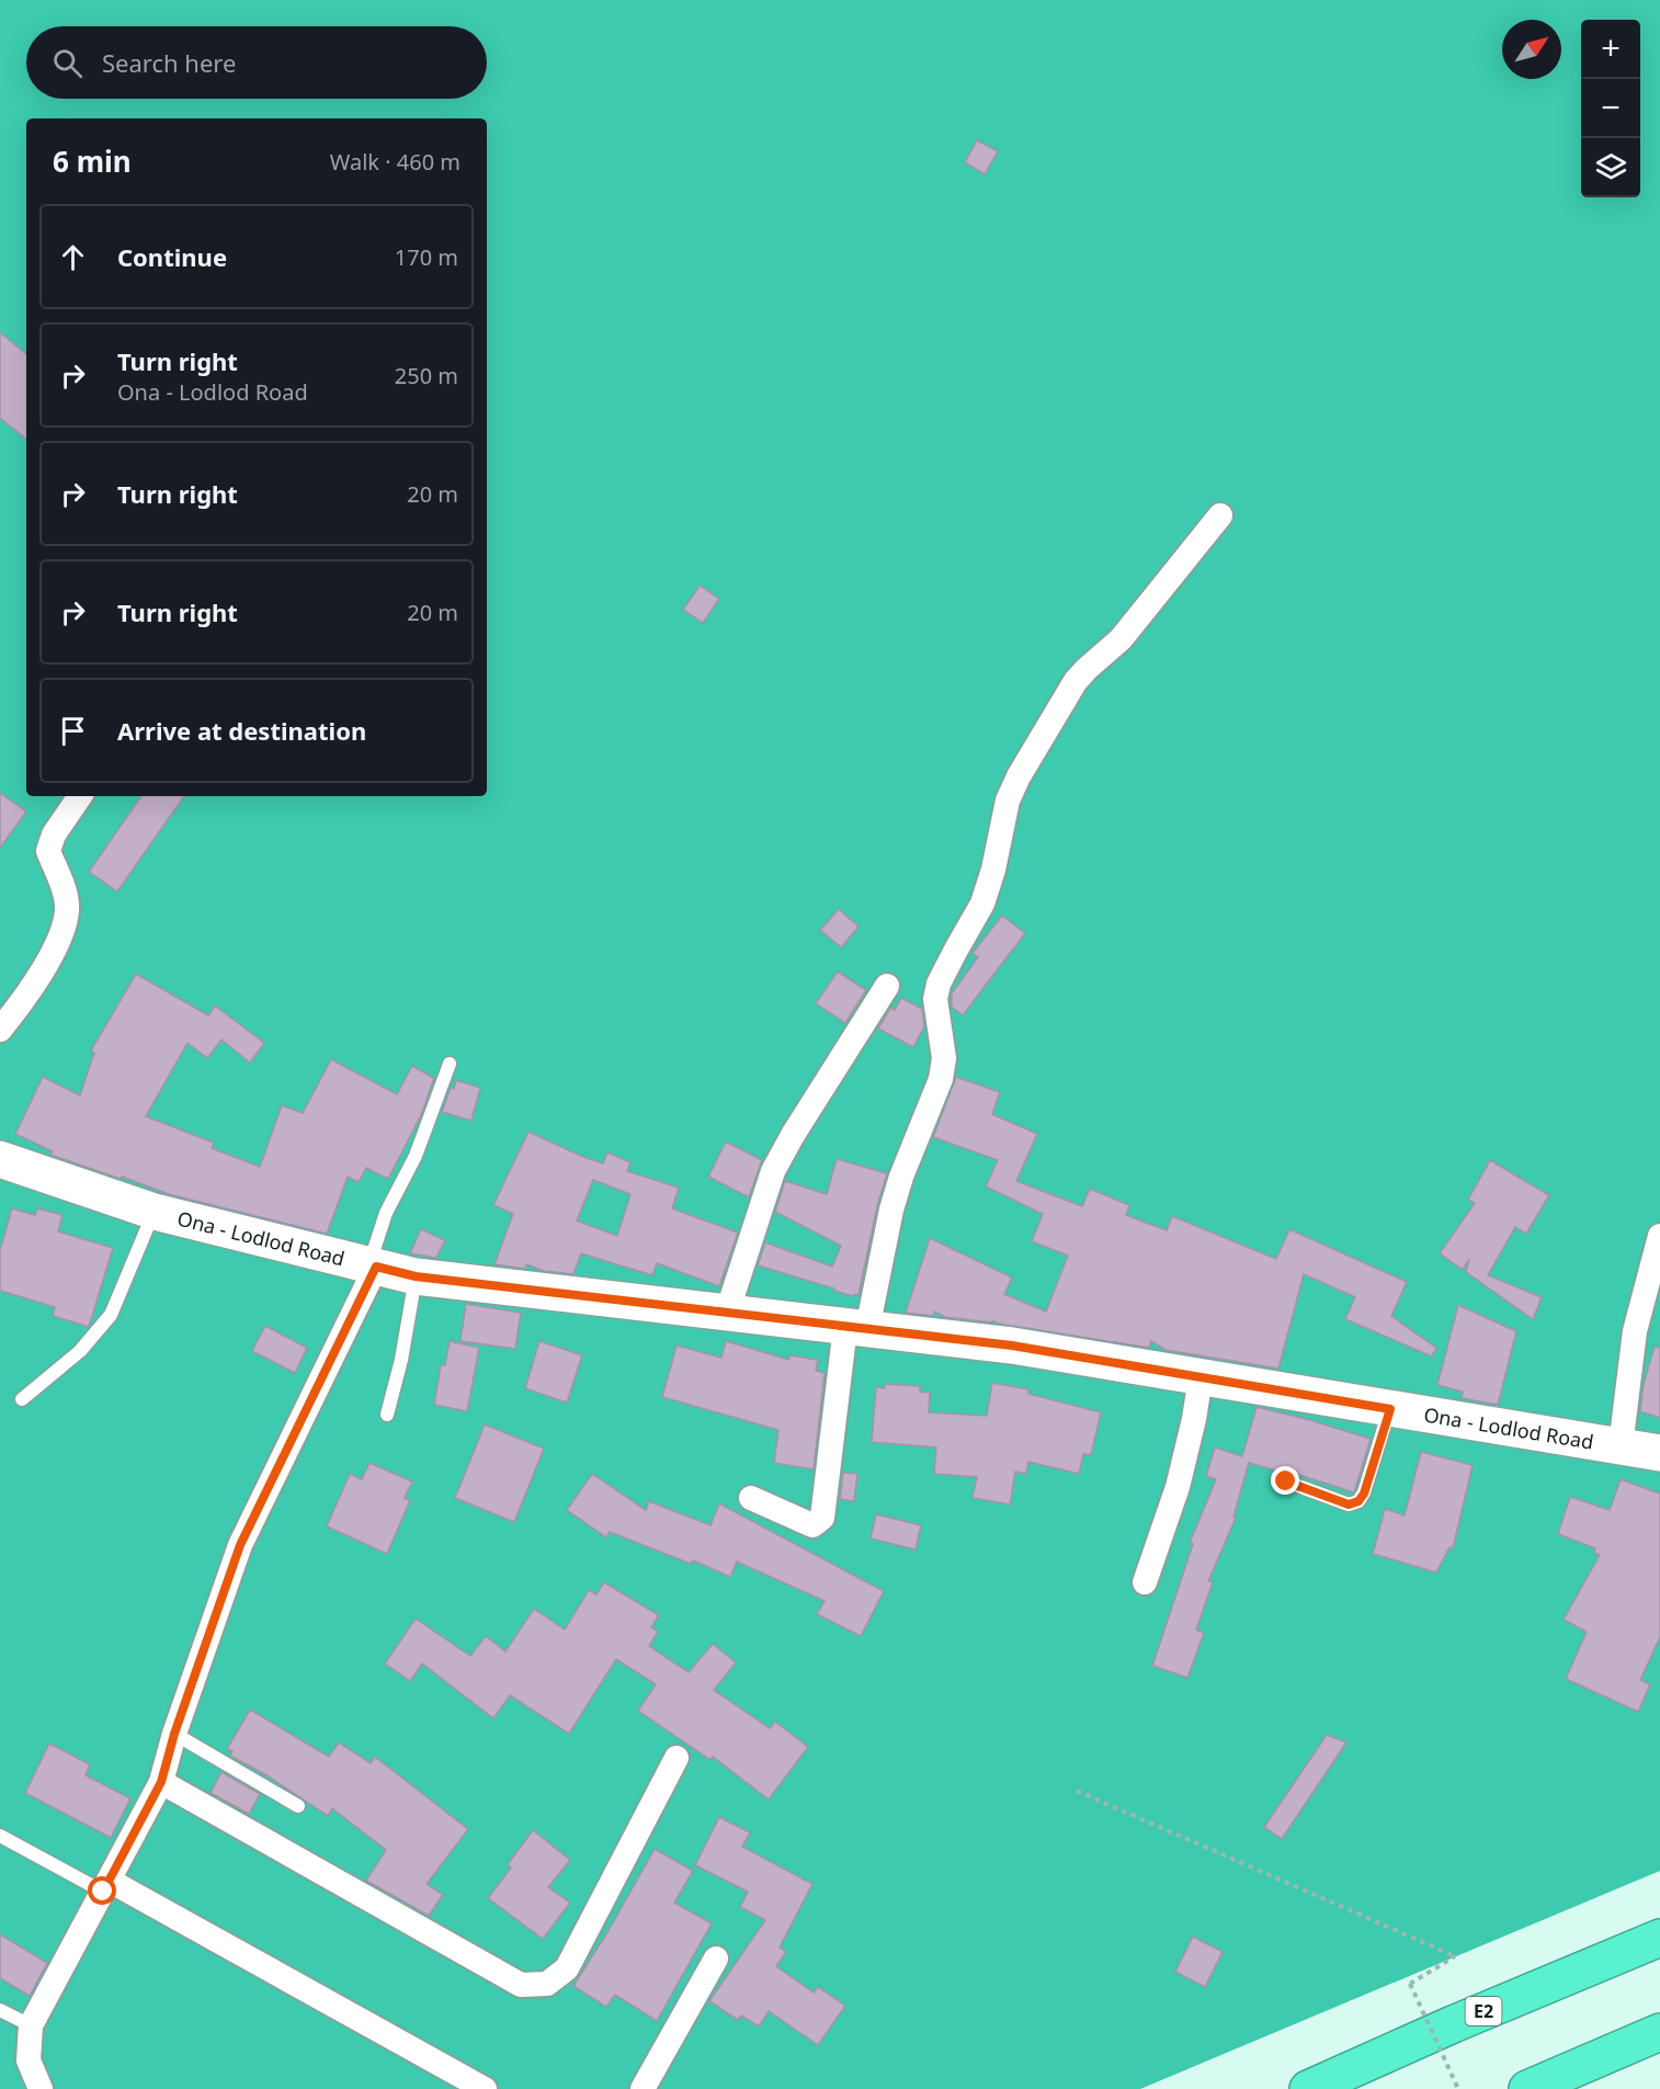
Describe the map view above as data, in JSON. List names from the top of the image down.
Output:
{
  "streets": {
    "highway": ["E2"],
    "main road": ["Ona - Lodlod Road"]
  },
  "north": "top right",
  "page": {
    "map_buttons": ["+", "−"],
    "search": "Search here",
    "heading": ["6 min", "Walk · 460 m"],
    "list": [
      ["Continue", "170 m"],
      ["Turn right", "Ona - Lodlod Road", "250 m"],
      ["Turn right", "20 m"],
      ["Turn right", "20 m"],
      "Arrive at destination"
    ]
  }
}
